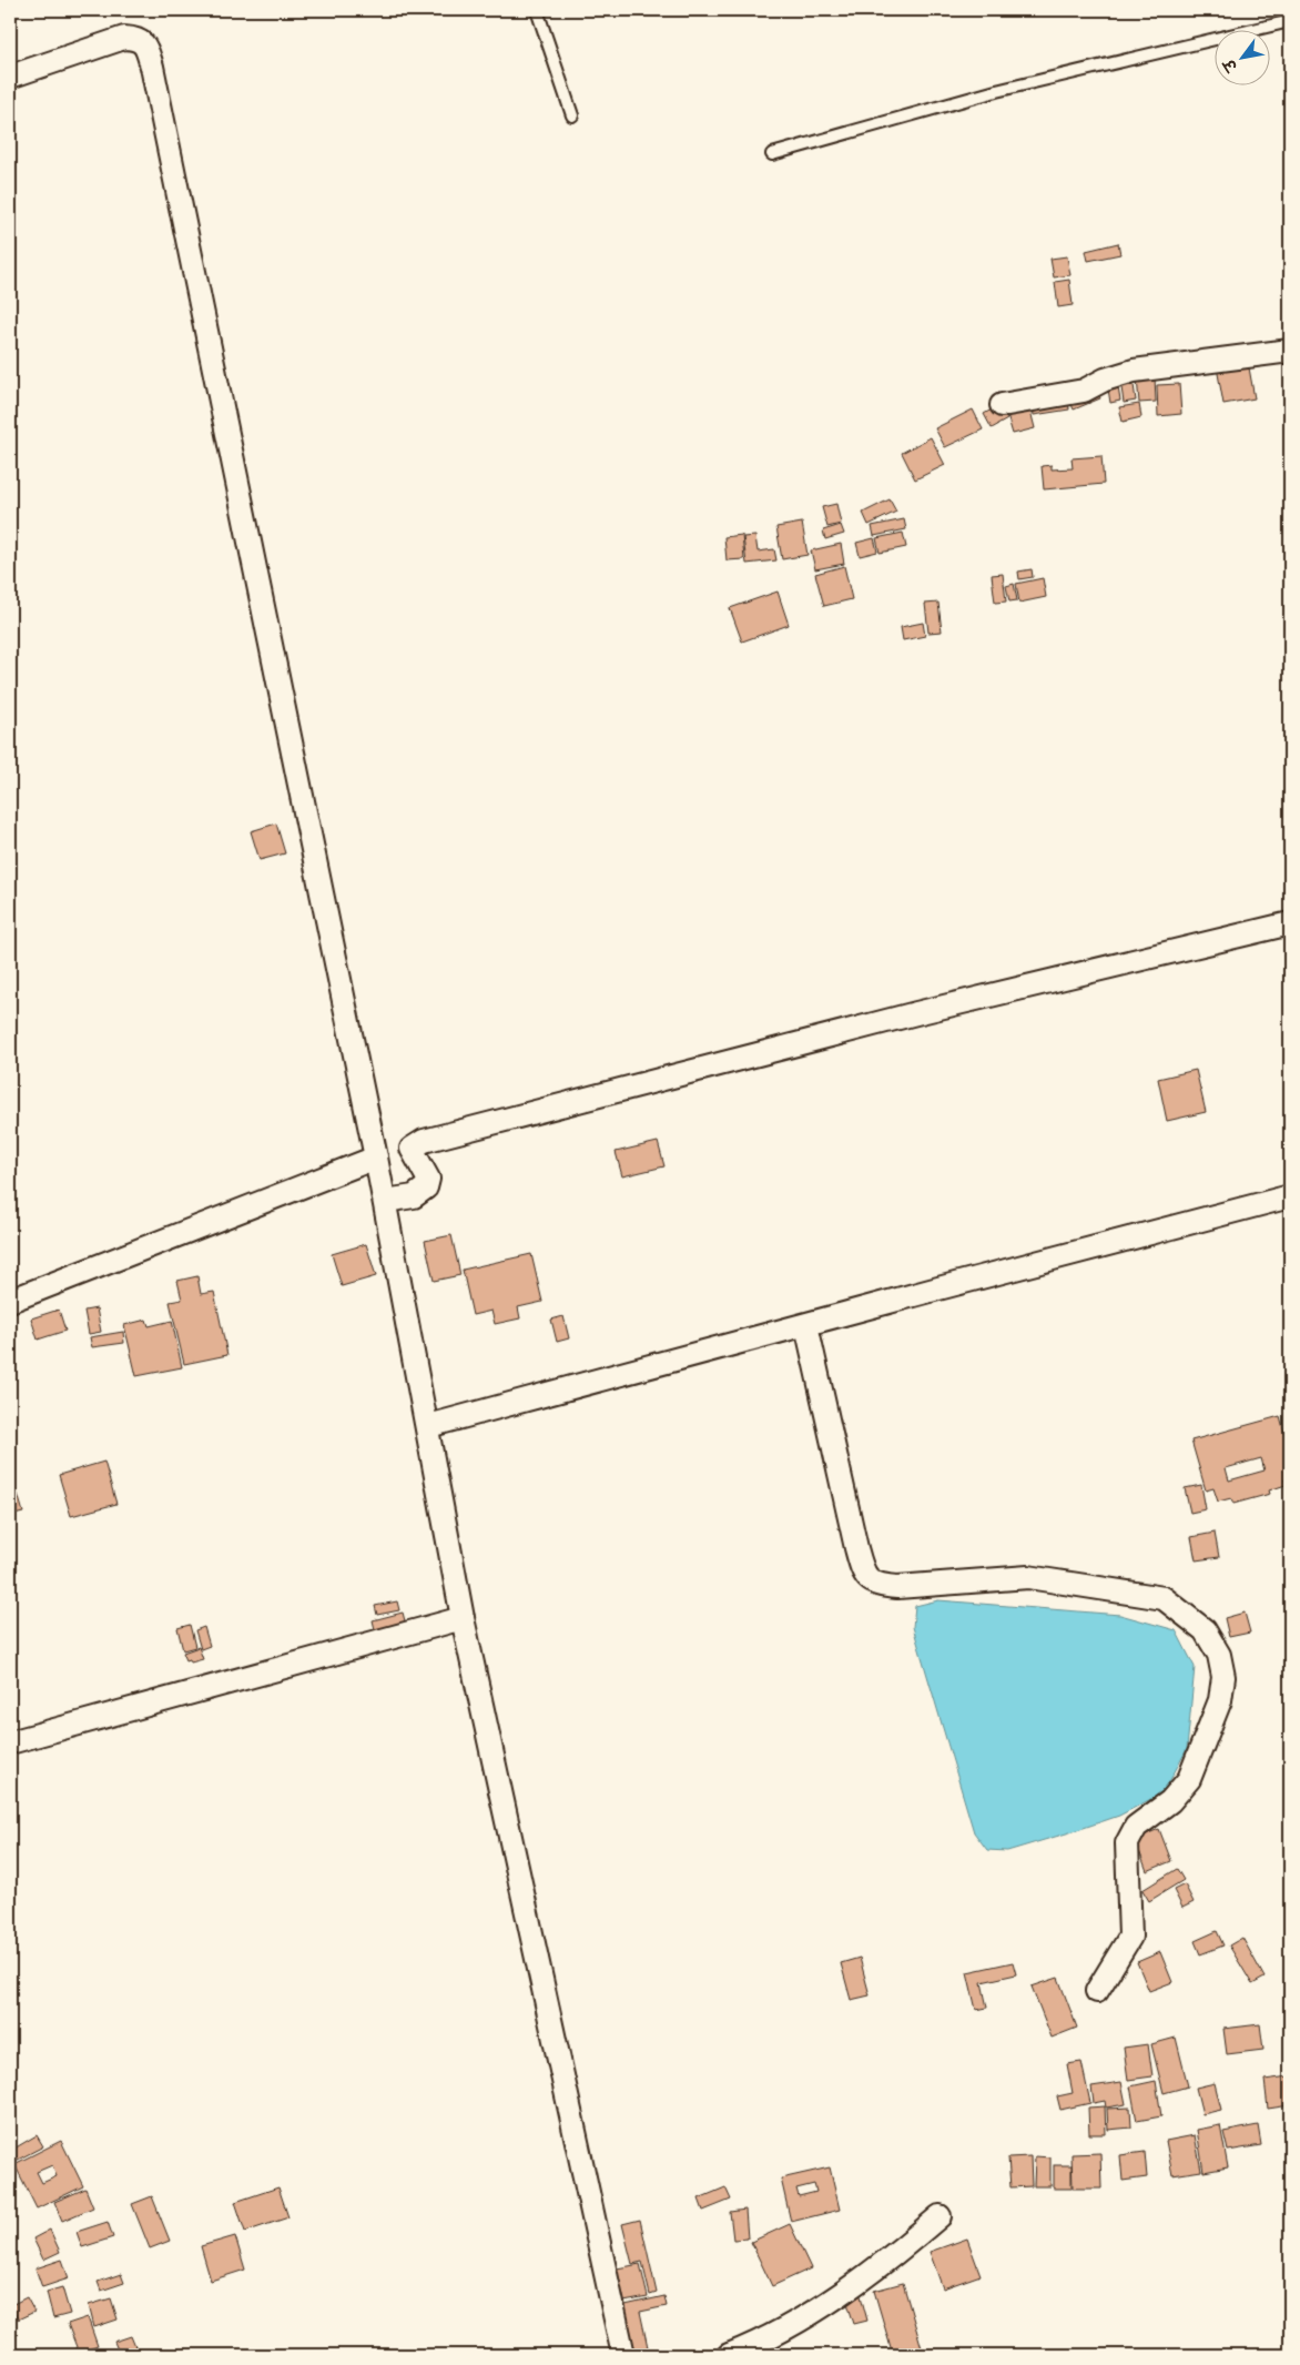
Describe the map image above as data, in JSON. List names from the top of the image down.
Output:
{
  "north": "bottom left"
}
